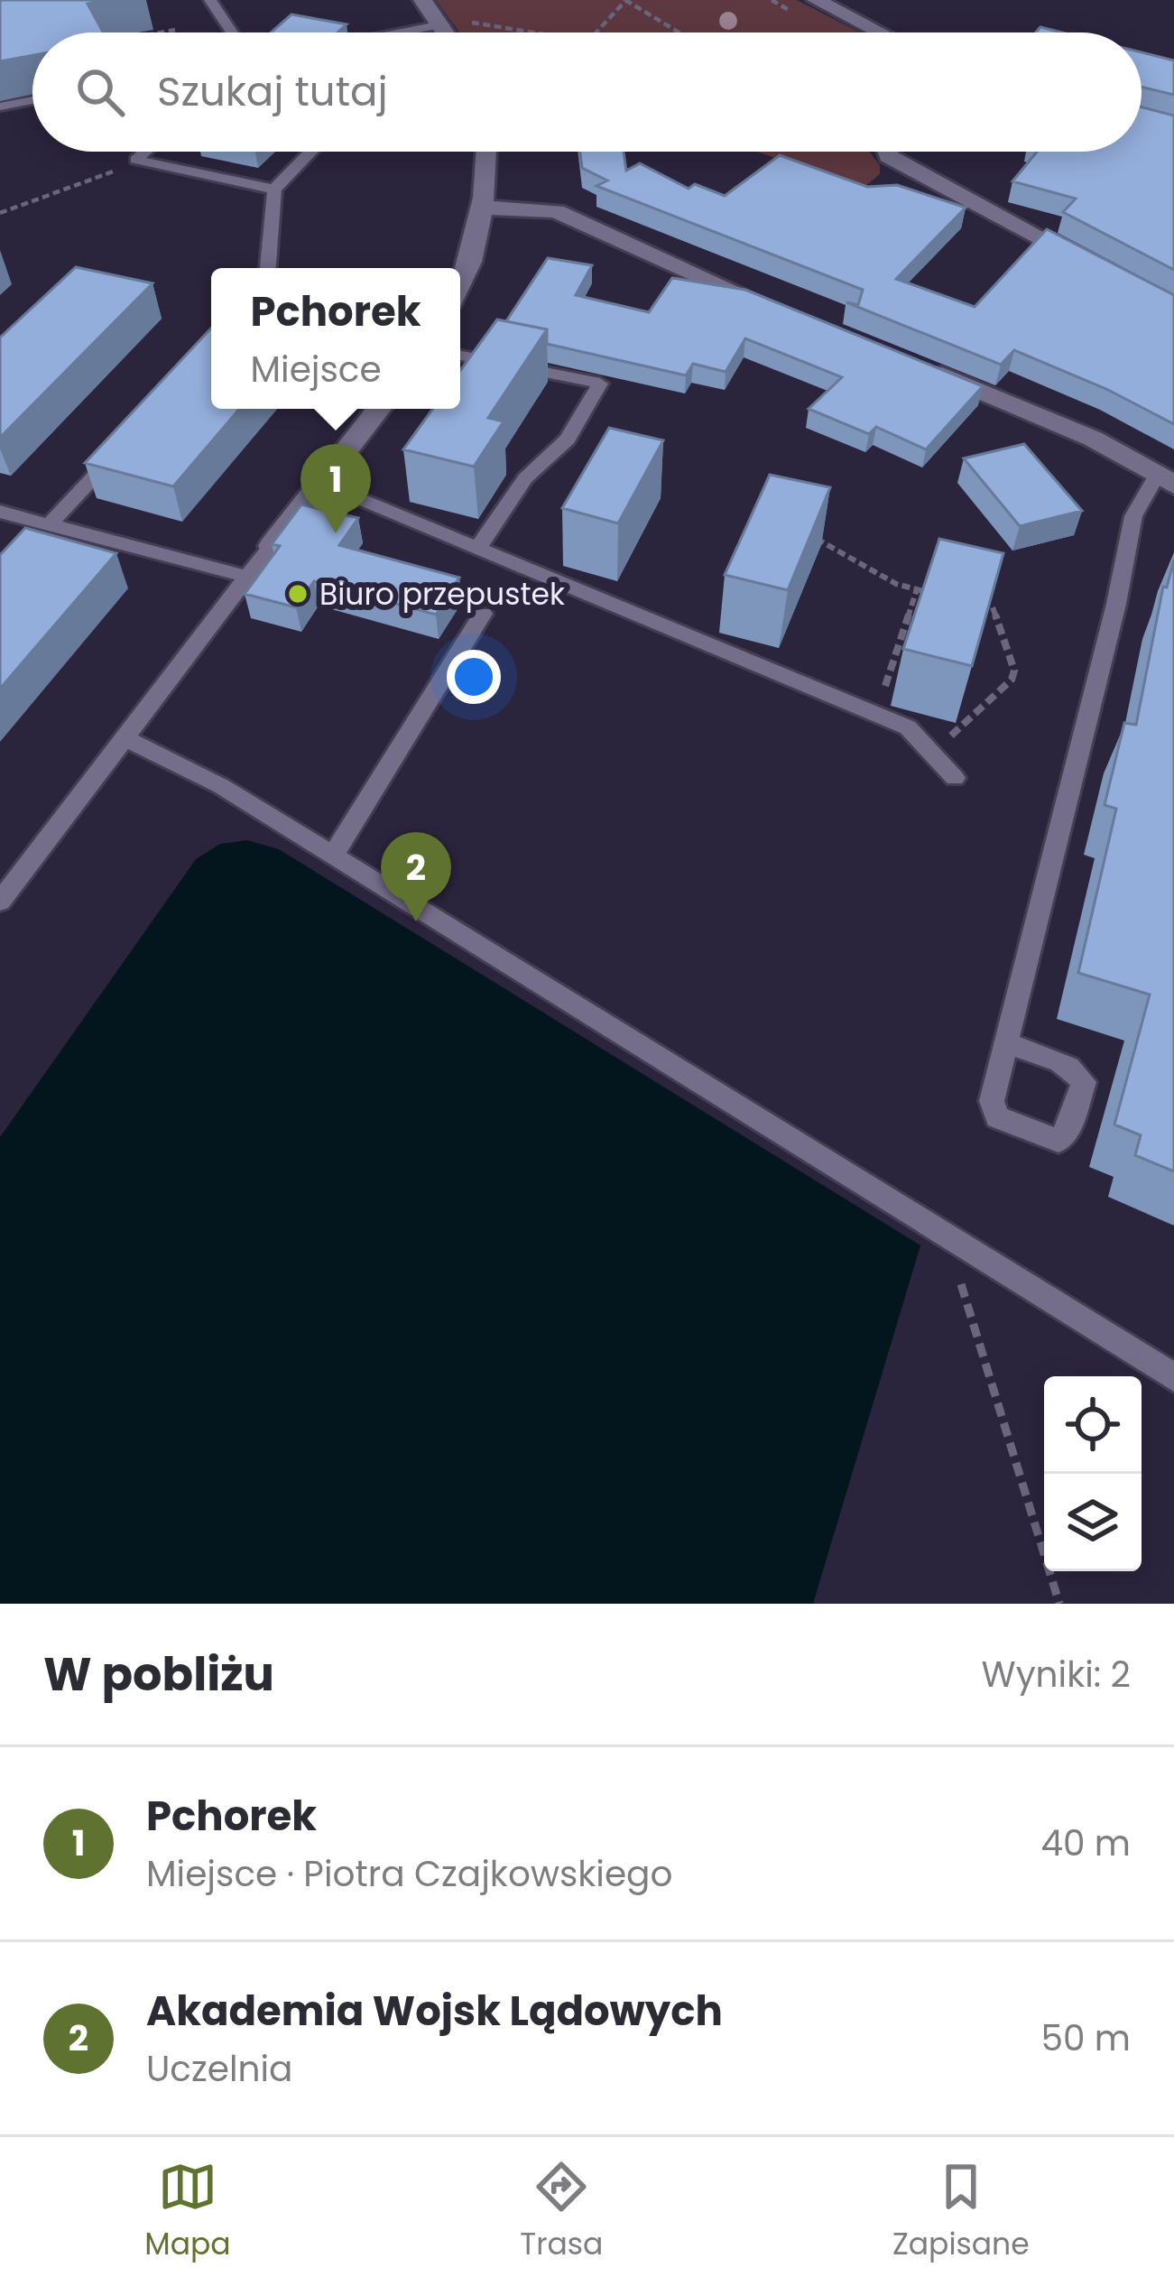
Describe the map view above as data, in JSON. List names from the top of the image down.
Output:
{
  "places": ["Biuro przepustek"],
  "page": {
    "search": "Szukaj tutaj",
    "popup": ["Pchorek", "Miejsce"],
    "pins": ["1", "2"],
    "heading": ["W pobliżu", "Wyniki: 2"],
    "list": [
      {
        "mark": "1",
        "name": "Pchorek",
        "note": "Miejsce · Piotra Czajkowskiego",
        "value": "40 m"
      },
      {
        "mark": "2",
        "name": "Akademia Wojsk Lądowych",
        "note": "Uczelnia",
        "value": "50 m"
      }
    ],
    "nav": ["Mapa", "Trasa", "Zapisane"]
  }
}
